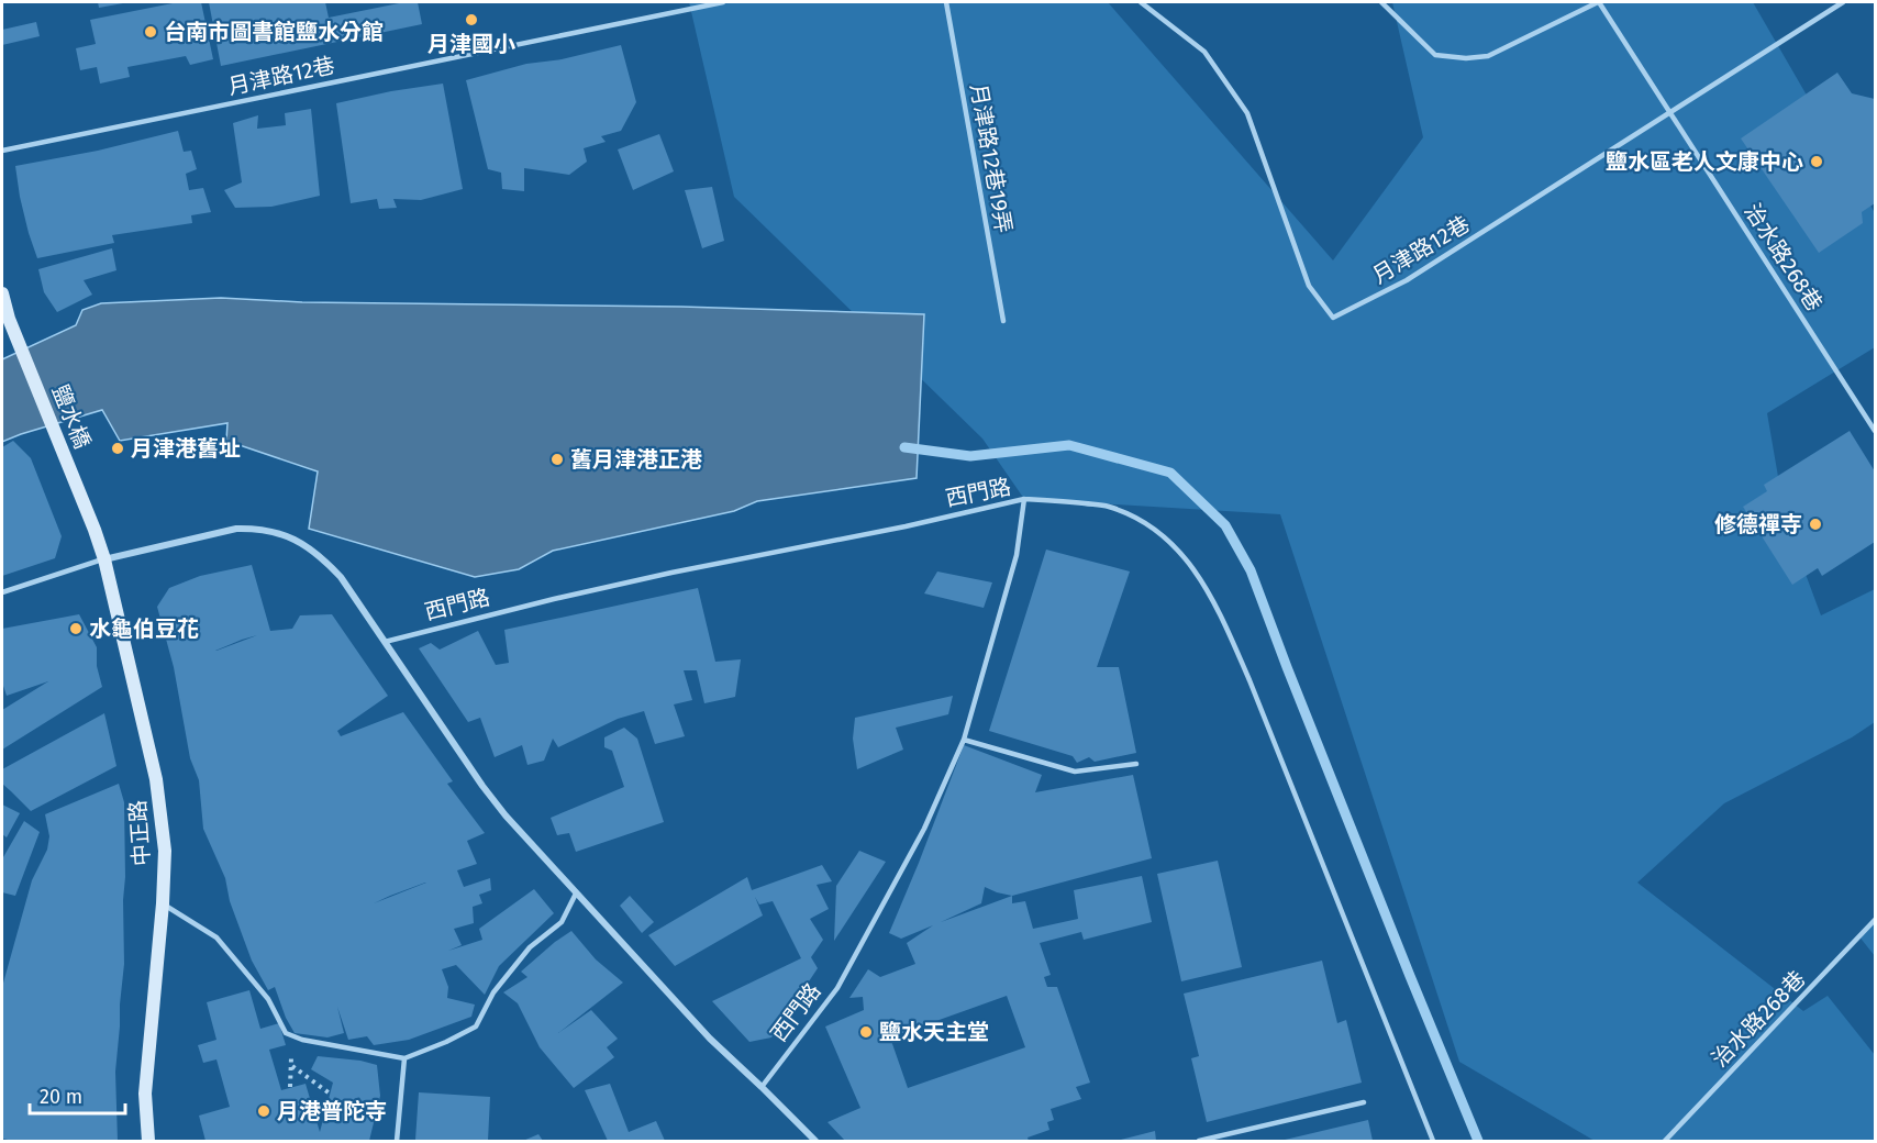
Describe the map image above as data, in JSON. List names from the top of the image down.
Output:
{
  "streets": {
    "street": ["鹽水橋", "中正路"],
    "lane": [
      "月津路12巷",
      "月津路12巷19弄",
      "治水路268巷",
      "西門路"
    ]
  },
  "crossings": [
    ["月津路12巷", "治水路268巷"],
    ["鹽水橋", "中正路"]
  ],
  "places": [
    "月津國小",
    "台南市圖書館鹽水分館",
    "鹽水區老人文康中心",
    "月津港舊址",
    "舊月津港正港",
    "修德禪寺",
    "水龜伯豆花",
    "鹽水天主堂",
    "月港普陀寺"
  ],
  "scale_bar": "20 m"
}
